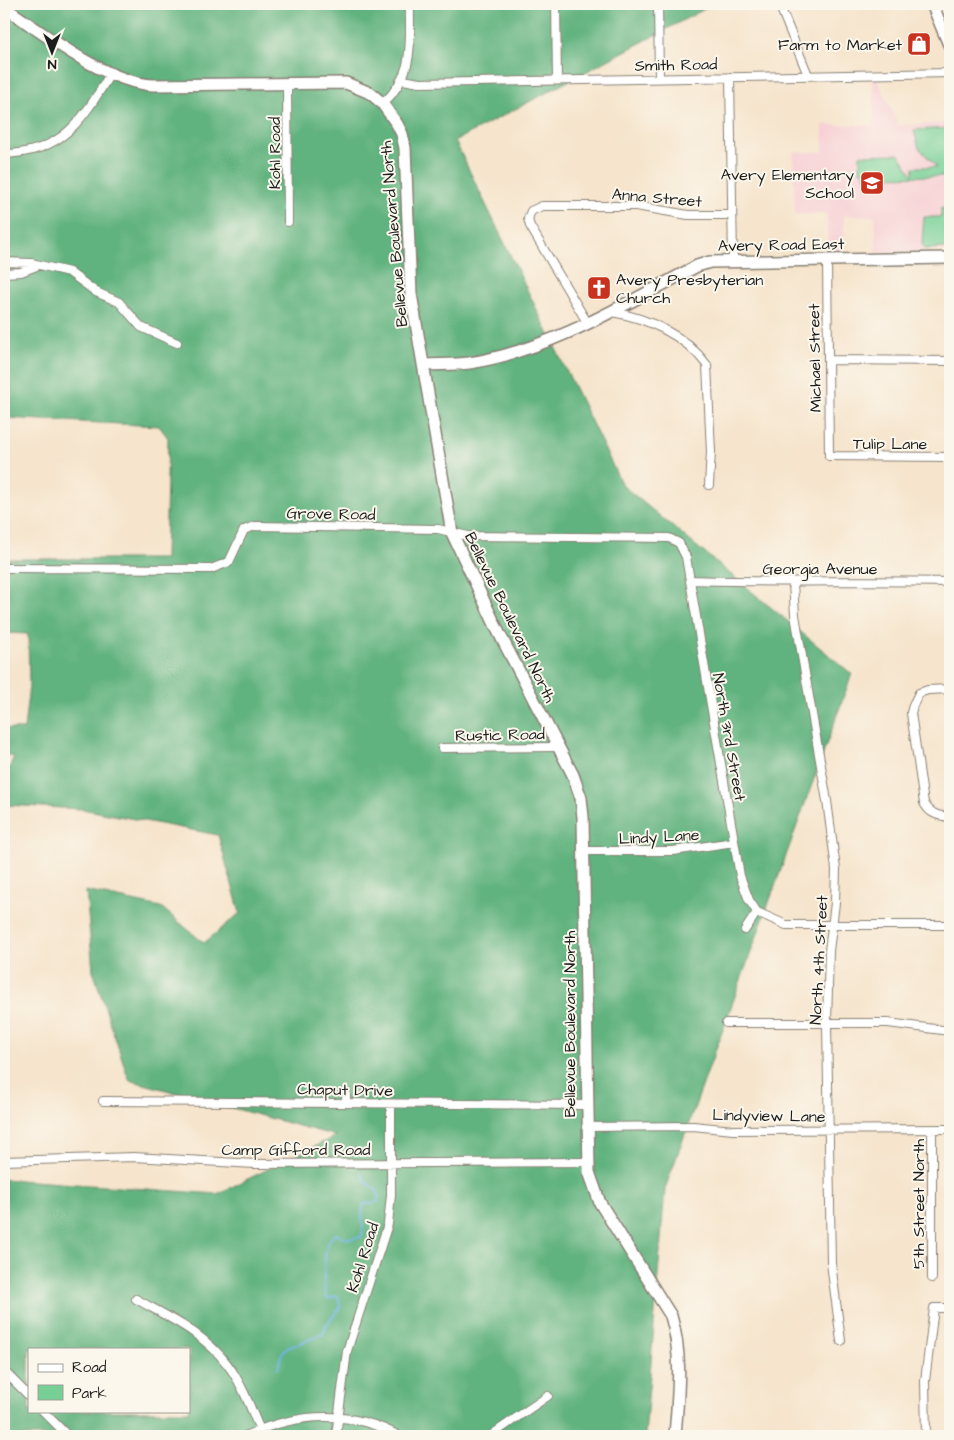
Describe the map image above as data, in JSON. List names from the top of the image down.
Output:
{
  "streets": {
    "main road": ["Bellevue Boulevard North", "Avery Road East"],
    "street": [
      "Smith Road",
      "Kohl Road",
      "Anna Street",
      "Michael Street",
      "Tulip Lane",
      "Grove Road",
      "Georgia Avenue",
      "Rustic Road",
      "North 3rd Street",
      "Lindy Lane",
      "North 4th Street",
      "Chaput Drive",
      "Lindyview Lane",
      "Camp Gifford Road",
      "5th Street North"
    ]
  },
  "crossings": [
    ["Kohl Road", "Bellevue Boulevard North"],
    ["Kohl Road", "Chaput Drive"],
    ["Kohl Road", "Camp Gifford Road"],
    ["Anna Street", "Avery Road East"],
    ["Bellevue Boulevard North", "Avery Road East"],
    ["Bellevue Boulevard North", "Grove Road"],
    ["Bellevue Boulevard North", "Rustic Road"],
    ["Bellevue Boulevard North", "Lindy Lane"],
    ["Bellevue Boulevard North", "Chaput Drive"],
    ["Bellevue Boulevard North", "Lindyview Lane"],
    ["Bellevue Boulevard North", "Camp Gifford Road"],
    ["Avery Road East", "Michael Street"],
    ["Michael Street", "Tulip Lane"],
    ["Grove Road", "North 3rd Street"],
    ["Georgia Avenue", "North 3rd Street"],
    ["Georgia Avenue", "North 4th Street"],
    ["North 3rd Street", "Lindy Lane"],
    ["North 4th Street", "Lindyview Lane"],
    ["Lindyview Lane", "5th Street North"]
  ],
  "places": {
    "shop": ["Farm to Market"],
    "school or university": ["Avery Elementary School"],
    "church": ["Avery Presbyterian Church"]
  },
  "legend": ["Road", "Park"],
  "north": "bottom"
}
